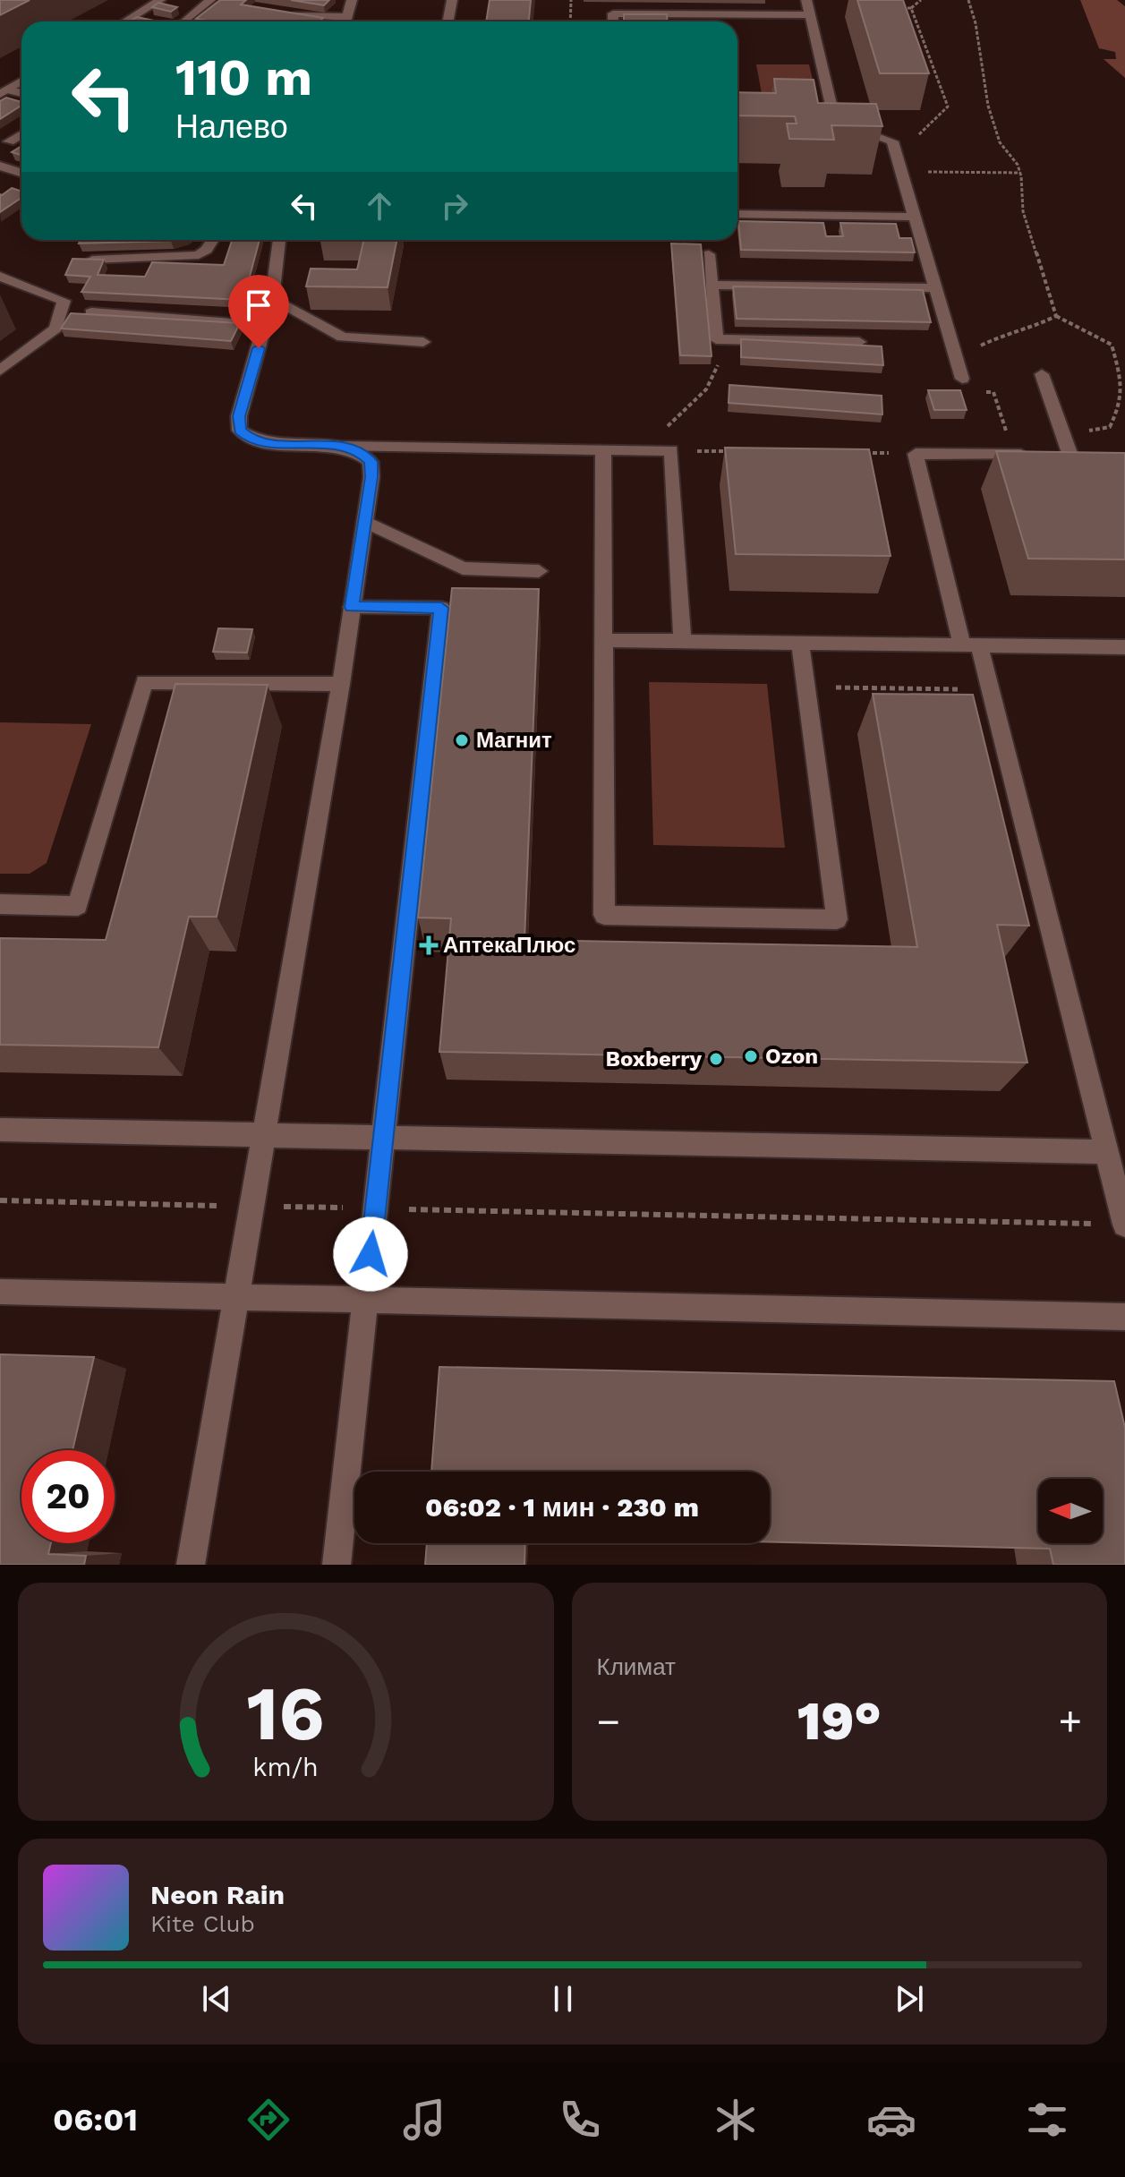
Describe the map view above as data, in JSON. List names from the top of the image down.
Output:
{
  "places": {
    "other": ["Магнит", "Ozon", "Boxberry"],
    "health": ["АптекаПлюс"]
  },
  "north": "left",
  "page": {
    "turn": ["110 m", "Налево"],
    "limit": "20",
    "trip": "06:02 · 1 мин · 230 m",
    "tile": "Климат",
    "heat": ["−", "19°", "+"],
    "song": ["Neon Rain", "Kite Club"],
    "tabs": "06:01",
    "gauge": ["16", "km/h"]
  }
}
